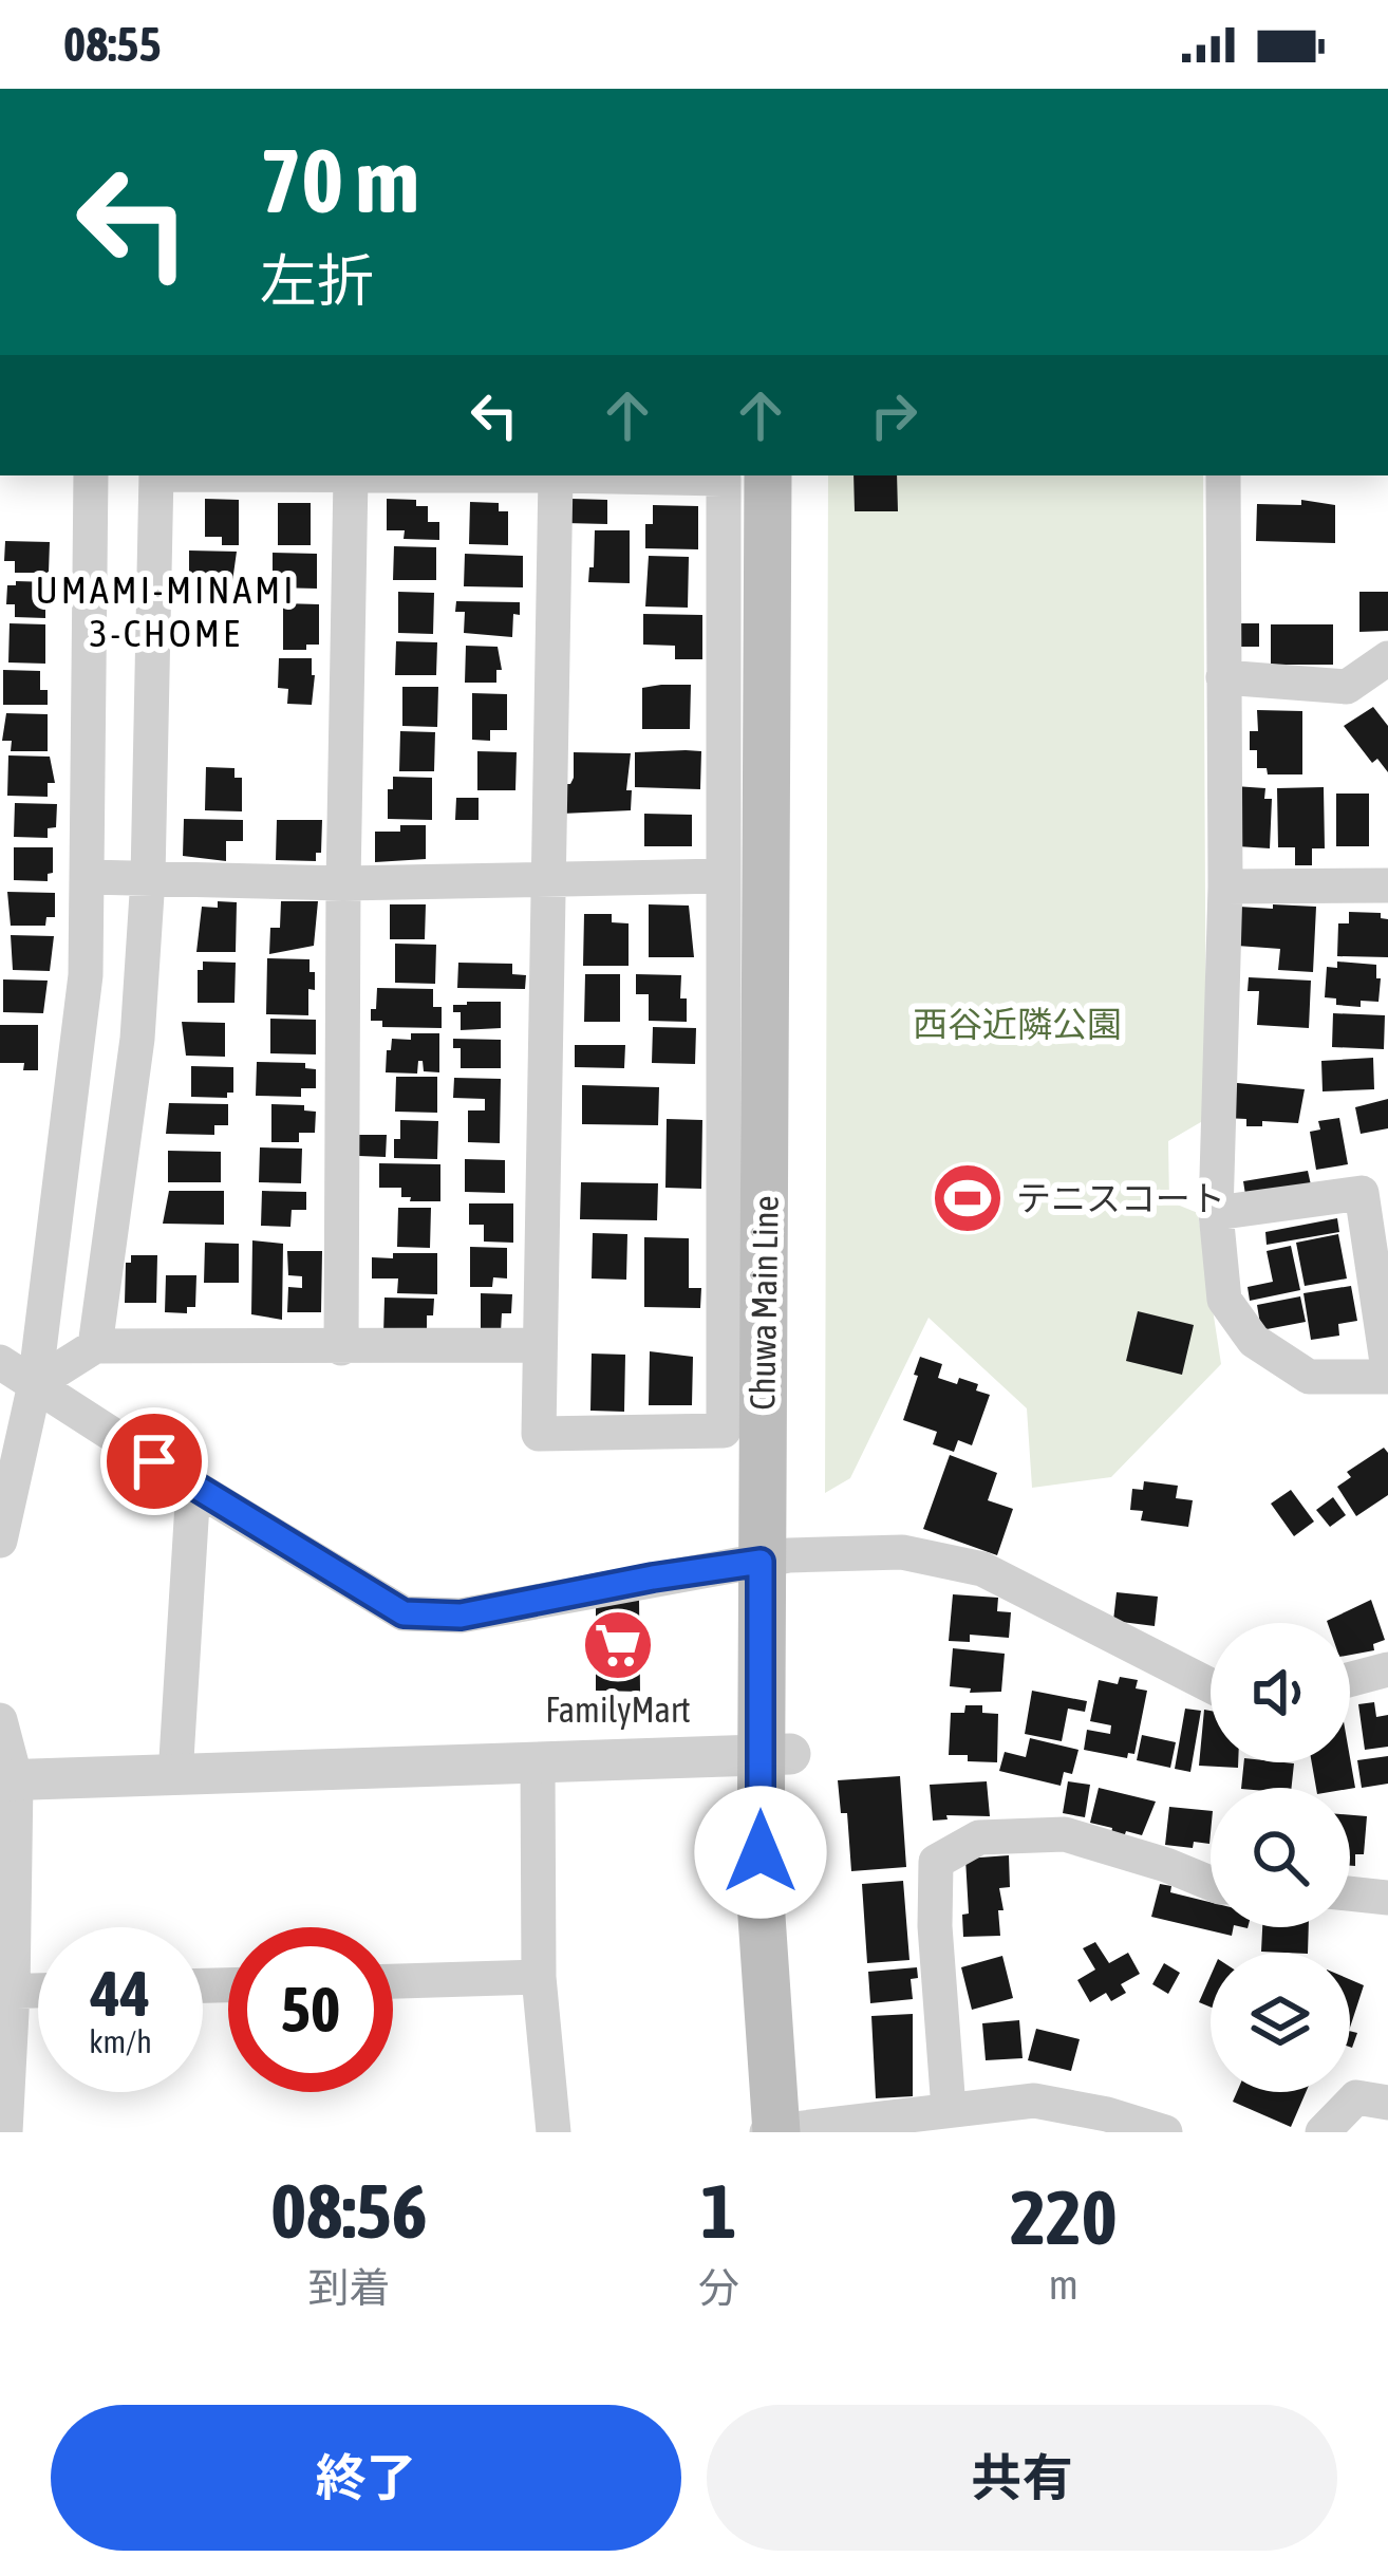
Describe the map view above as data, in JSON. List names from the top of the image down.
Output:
{
  "streets": {
    "main road": ["Chuwa Main Line"]
  },
  "districts": ["UMAMI-MINAMI 3-CHOME"],
  "parks": ["西谷近隣公園"],
  "places": {
    "sports": ["テニスコート"],
    "supermarket": ["FamilyMart"]
  },
  "page": {
    "status": "08:55",
    "turn": ["70 m", "左折"],
    "speed": "44 km/h",
    "limit": "50",
    "eta": [
      "08:56",
      "到着",
      "1",
      "分",
      "220",
      "m"
    ],
    "buttons": ["終了", "共有"]
  }
}
